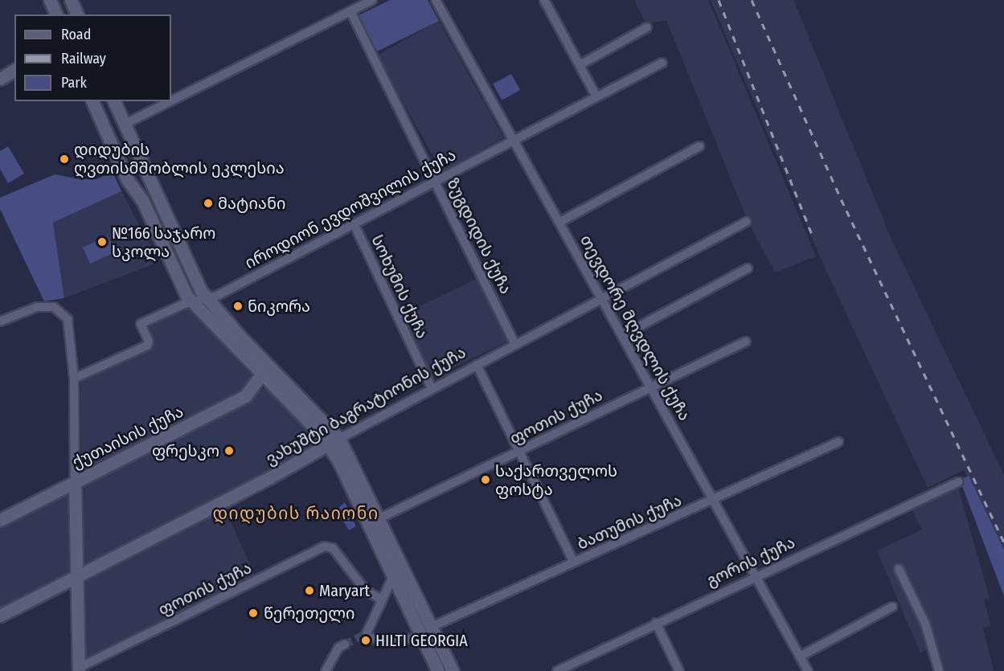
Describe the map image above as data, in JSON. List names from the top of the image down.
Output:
{
  "streets": {
    "main road": ["ვახუშტი ბაგრატიონის ქუჩა", "ქუთაისის ქუჩა"],
    "street": [
      "იროდიონ ევდოშვილის ქუჩა",
      "ზუგდიდის ქუჩა",
      "სოხუმის ქუჩა",
      "თევდორე მღვდლის ქუჩა",
      "ფოთის ქუჩა",
      "ბათუმის ქუჩა",
      "გორის ქუჩა"
    ]
  },
  "crossings": [
    ["იროდიონ ევდოშვილის ქუჩა", "ზუგდიდის ქუჩა"],
    ["იროდიონ ევდოშვილის ქუჩა", "სოხუმის ქუჩა"],
    ["იროდიონ ევდოშვილის ქუჩა", "თევდორე მღვდლის ქუჩა"],
    ["ზუგდიდის ქუჩა", "ვახუშტი ბაგრატიონის ქუჩა"],
    ["სოხუმის ქუჩა", "ვახუშტი ბაგრატიონის ქუჩა"],
    ["თევდორე მღვდლის ქუჩა", "ვახუშტი ბაგრატიონის ქუჩა"],
    ["თევდორე მღვდლის ქუჩა", "ფოთის ქუჩა"],
    ["თევდორე მღვდლის ქუჩა", "ბათუმის ქუჩა"],
    ["თევდორე მღვდლის ქუჩა", "გორის ქუჩა"]
  ],
  "districts": ["დიდუბის რაიონი"],
  "places": [
    "დიდუბის ღვთისმშობლის ეკლესია",
    "მატიანი",
    "№166 საჯარო სკოლა",
    "ნიკორა",
    "ფრესკო",
    "საქართველოს ფოსტა",
    "Maryart",
    "წერეთელი",
    "HILTI GEORGIA"
  ],
  "legend": ["Road", "Railway", "Park"]
}
